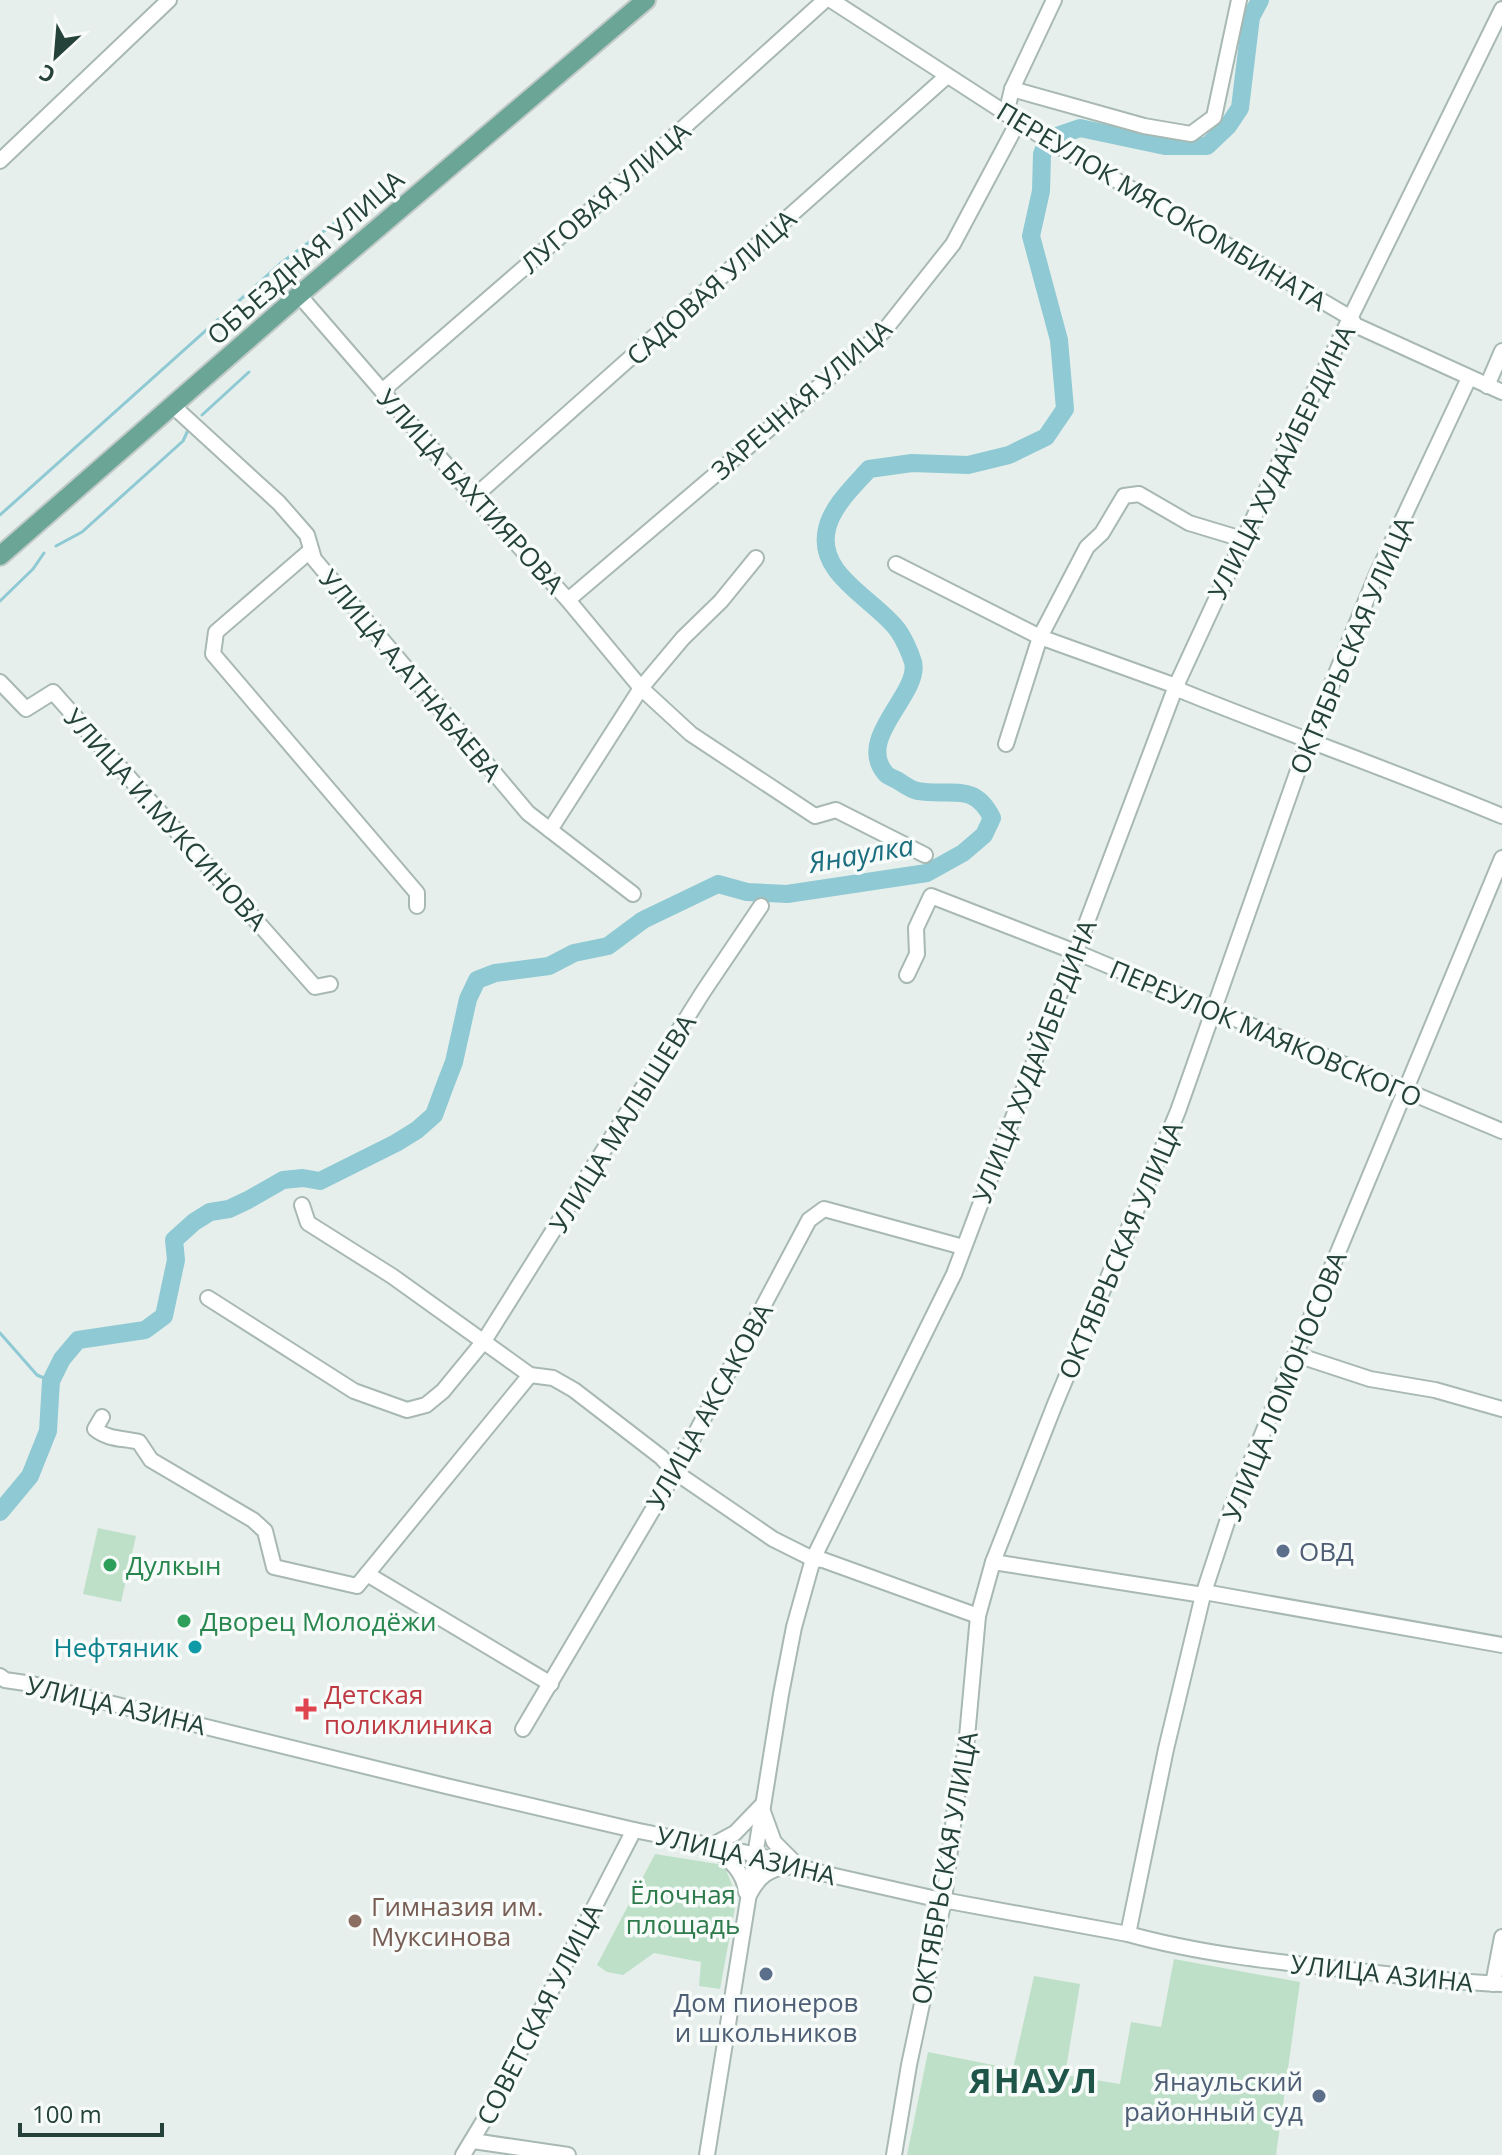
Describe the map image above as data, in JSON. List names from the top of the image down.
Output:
{
  "streets": {
    "main road": ["ОБЪЕЗДНАЯ УЛИЦА"],
    "street": [
      "ЛУГОВАЯ УЛИЦА",
      "ПЕРЕУЛОК МЯСОКОМБИНАТА",
      "САДОВАЯ УЛИЦА",
      "ЗАРЕЧНАЯ УЛИЦА",
      "УЛИЦА ХУДАЙБЕРДИНА",
      "УЛИЦА БАХТИЯРОВА",
      "ОКТЯБРЬСКАЯ УЛИЦА",
      "УЛИЦА А.АТНАБАЕВА",
      "УЛИЦА И.МУКСИНОВА",
      "ПЕРЕУЛОК МАЯКОВСКОГО",
      "УЛИЦА МАЛЫШЕВА",
      "УЛИЦА ЛОМОНОСОВА",
      "УЛИЦА АКСАКОВА",
      "УЛИЦА АЗИНА",
      "СОВЕТСКАЯ УЛИЦА"
    ]
  },
  "crossings": [
    ["ЛУГОВАЯ УЛИЦА", "ПЕРЕУЛОК МЯСОКОМБИНАТА"],
    ["ЛУГОВАЯ УЛИЦА", "УЛИЦА БАХТИЯРОВА"],
    ["ПЕРЕУЛОК МЯСОКОМБИНАТА", "САДОВАЯ УЛИЦА"],
    ["ПЕРЕУЛОК МЯСОКОМБИНАТА", "ЗАРЕЧНАЯ УЛИЦА"],
    ["ПЕРЕУЛОК МЯСОКОМБИНАТА", "УЛИЦА ХУДАЙБЕРДИНА"],
    ["ПЕРЕУЛОК МЯСОКОМБИНАТА", "ОКТЯБРЬСКАЯ УЛИЦА"],
    ["ОБЪЕЗДНАЯ УЛИЦА", "УЛИЦА БАХТИЯРОВА"],
    ["ОБЪЕЗДНАЯ УЛИЦА", "УЛИЦА А.АТНАБАЕВА"],
    ["САДОВАЯ УЛИЦА", "УЛИЦА БАХТИЯРОВА"],
    ["ЗАРЕЧНАЯ УЛИЦА", "УЛИЦА БАХТИЯРОВА"],
    ["УЛИЦА ХУДАЙБЕРДИНА", "ПЕРЕУЛОК МАЯКОВСКОГО"],
    ["УЛИЦА ХУДАЙБЕРДИНА", "УЛИЦА АКСАКОВА"],
    ["УЛИЦА ХУДАЙБЕРДИНА", "УЛИЦА АЗИНА"],
    ["ОКТЯБРЬСКАЯ УЛИЦА", "ПЕРЕУЛОК МАЯКОВСКОГО"],
    ["ОКТЯБРЬСКАЯ УЛИЦА", "УЛИЦА АЗИНА"],
    ["ПЕРЕУЛОК МАЯКОВСКОГО", "УЛИЦА ЛОМОНОСОВА"],
    ["УЛИЦА ЛОМОНОСОВА", "УЛИЦА АЗИНА"],
    ["УЛИЦА АЗИНА", "СОВЕТСКАЯ УЛИЦА"]
  ],
  "districts": ["ЯНАУЛ"],
  "water": ["Янаулка"],
  "parks": ["Ёлочная площадь"],
  "places": {
    "other": [
      "ОВД",
      "Дулкын",
      "Дворец Молодёжи",
      "Нефтяник",
      "Гимназия им. Муксинова",
      "Дом пионеров и школьников",
      "Янаульский районный суд"
    ],
    "health": ["Детская поликлиника"]
  },
  "scale_bar": "100 m",
  "north": "bottom left"
}
